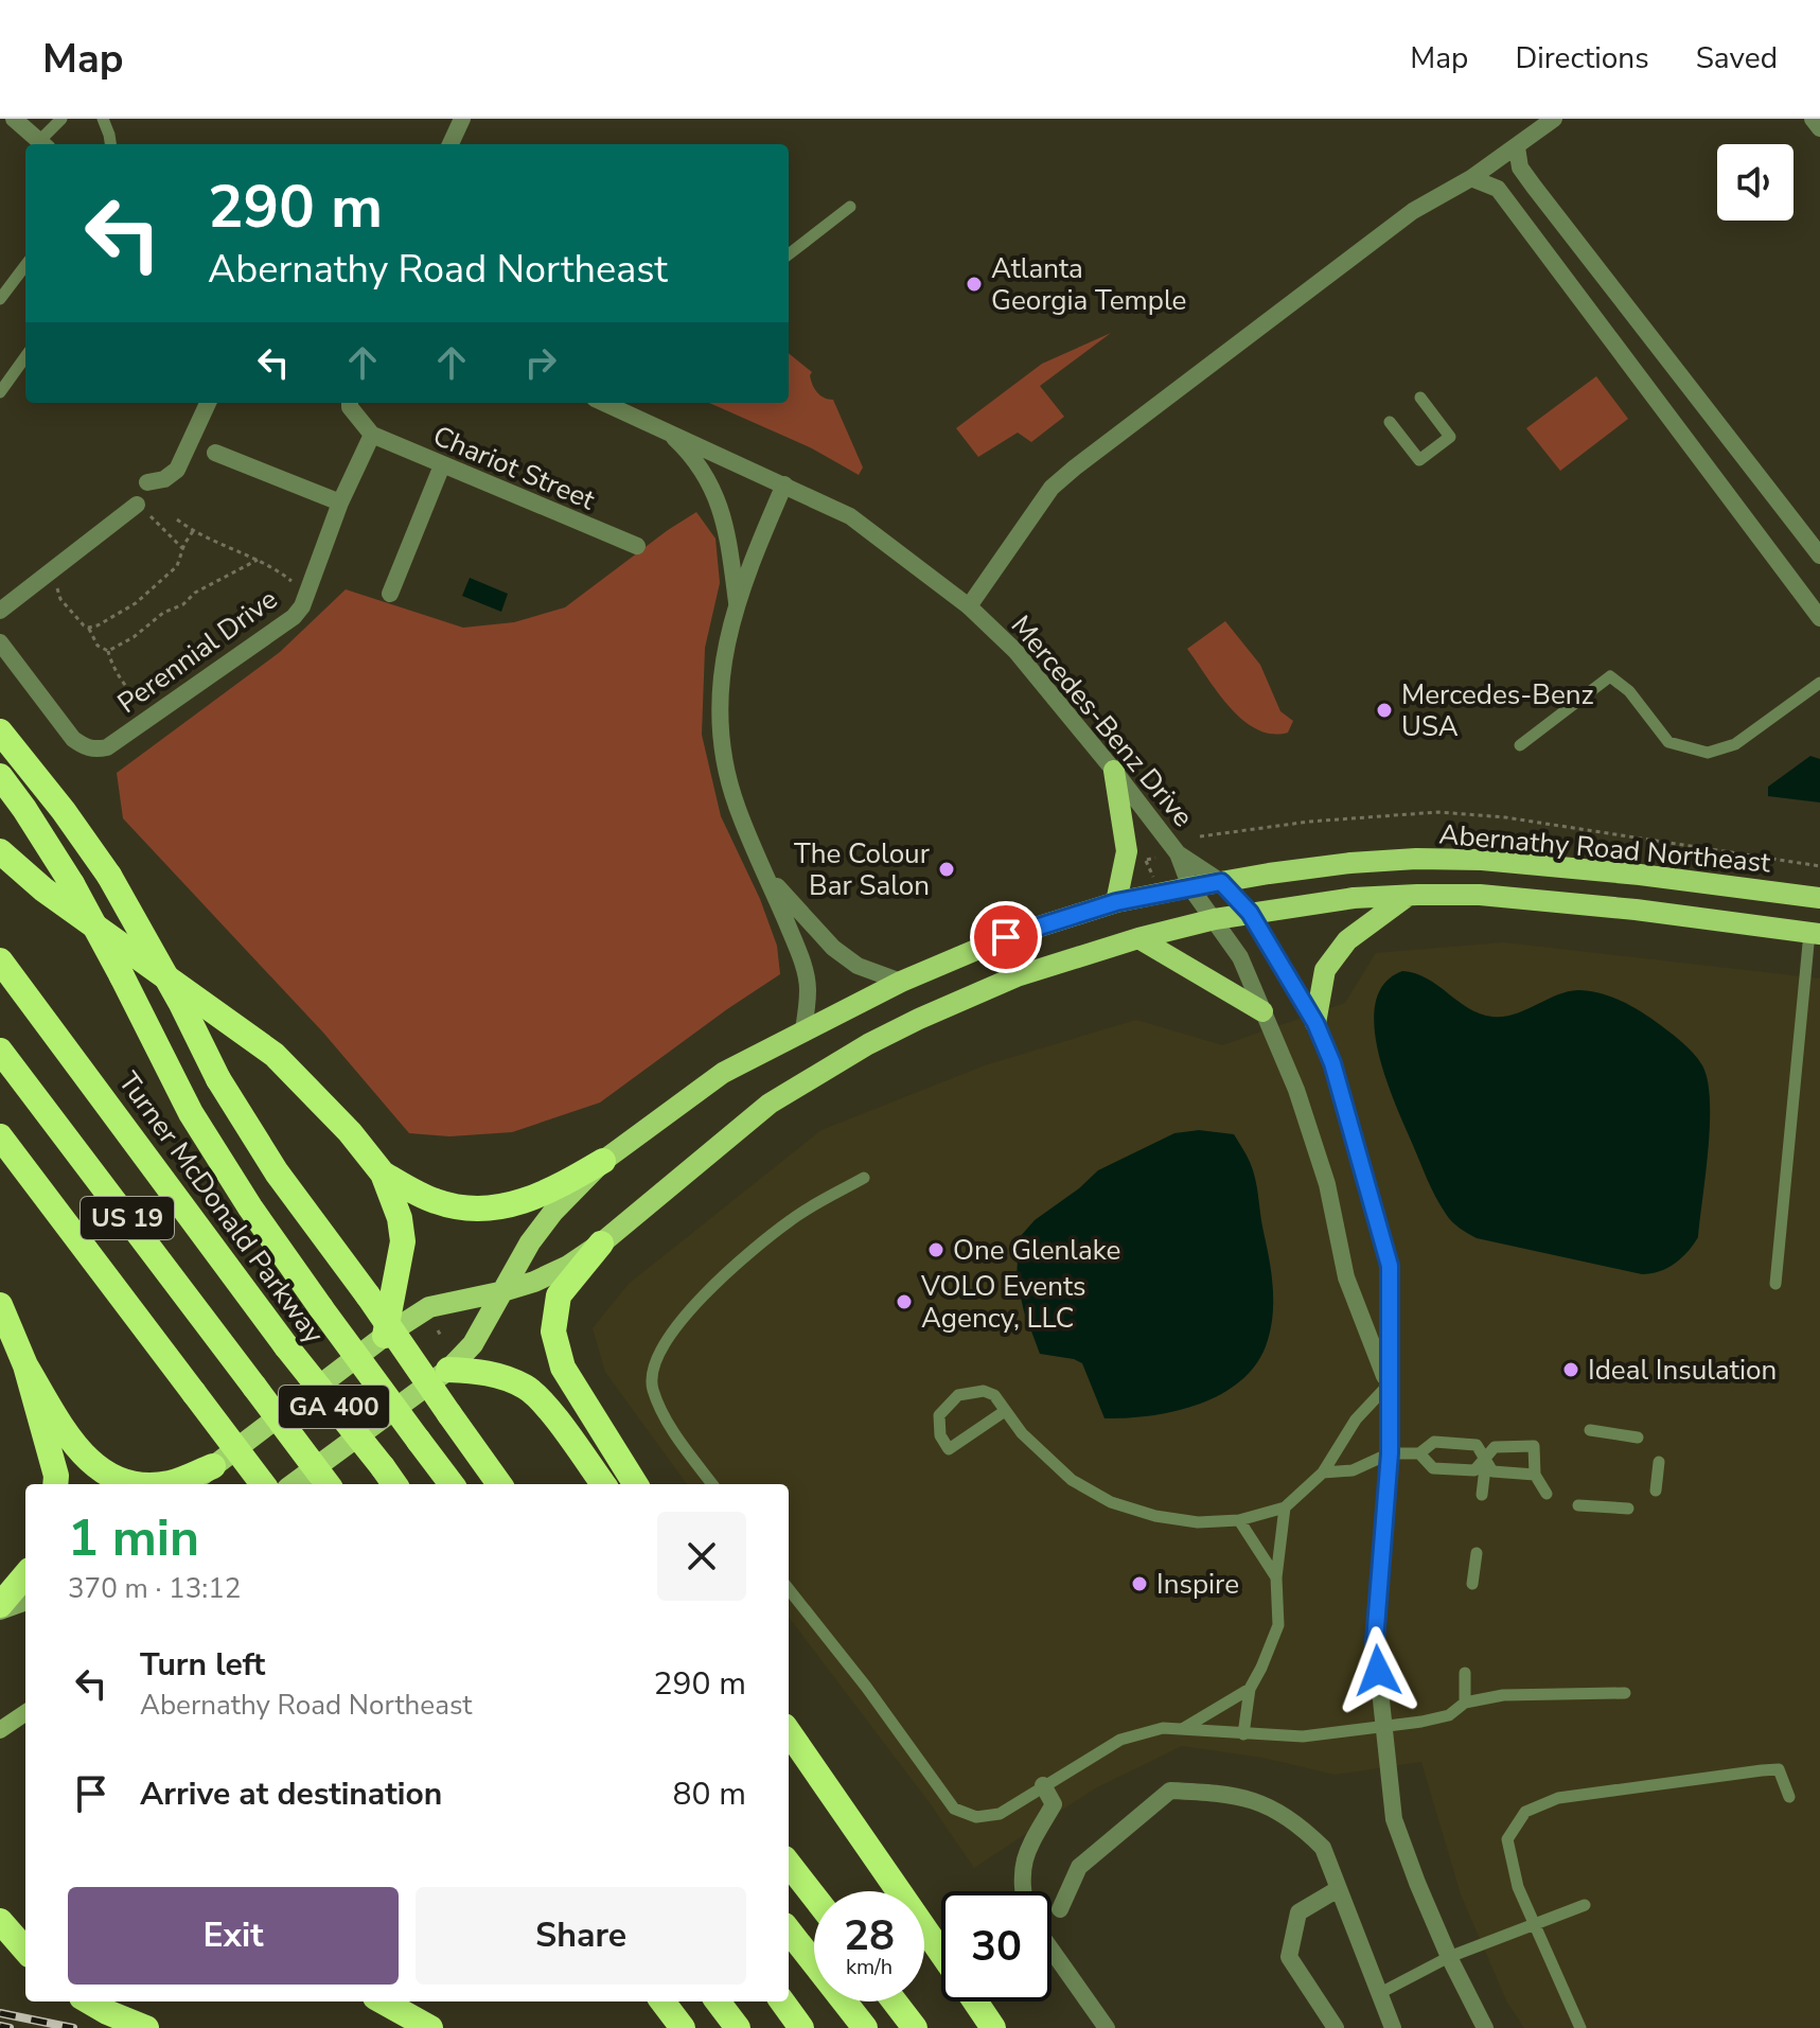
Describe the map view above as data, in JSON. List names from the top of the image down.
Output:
{
  "streets": {
    "highway": ["Turner McDonald Parkway", "US 19", "GA 400"],
    "main road": ["Abernathy Road Northeast"],
    "street": ["Chariot Street", "Perennial Drive", "Mercedes-Benz Drive"]
  },
  "crossings": [
    ["Chariot Street", "Perennial Drive"],
    ["Mercedes-Benz Drive", "Abernathy Road Northeast"],
    ["US 19", "GA 400"]
  ],
  "places": [
    "Atlanta Georgia Temple",
    "Mercedes-Benz USA",
    "The Colour Bar Salon",
    "One Glenlake",
    "VOLO Events Agency, LLC",
    "Ideal Insulation",
    "Inspire"
  ],
  "page": {
    "header": "Map",
    "nav": ["Map", "Directions", "Saved"],
    "turn": ["290 m", "Abernathy Road Northeast"],
    "heading": ["1 min", "370 m · 13:12"],
    "list": [
      {
        "name": "Turn left",
        "note": "Abernathy Road Northeast",
        "value": "290 m"
      },
      {
        "name": "Arrive at destination",
        "value": "80 m"
      }
    ],
    "buttons": ["Exit", "Share"],
    "speed": "28 km/h",
    "limit": "30"
  }
}
